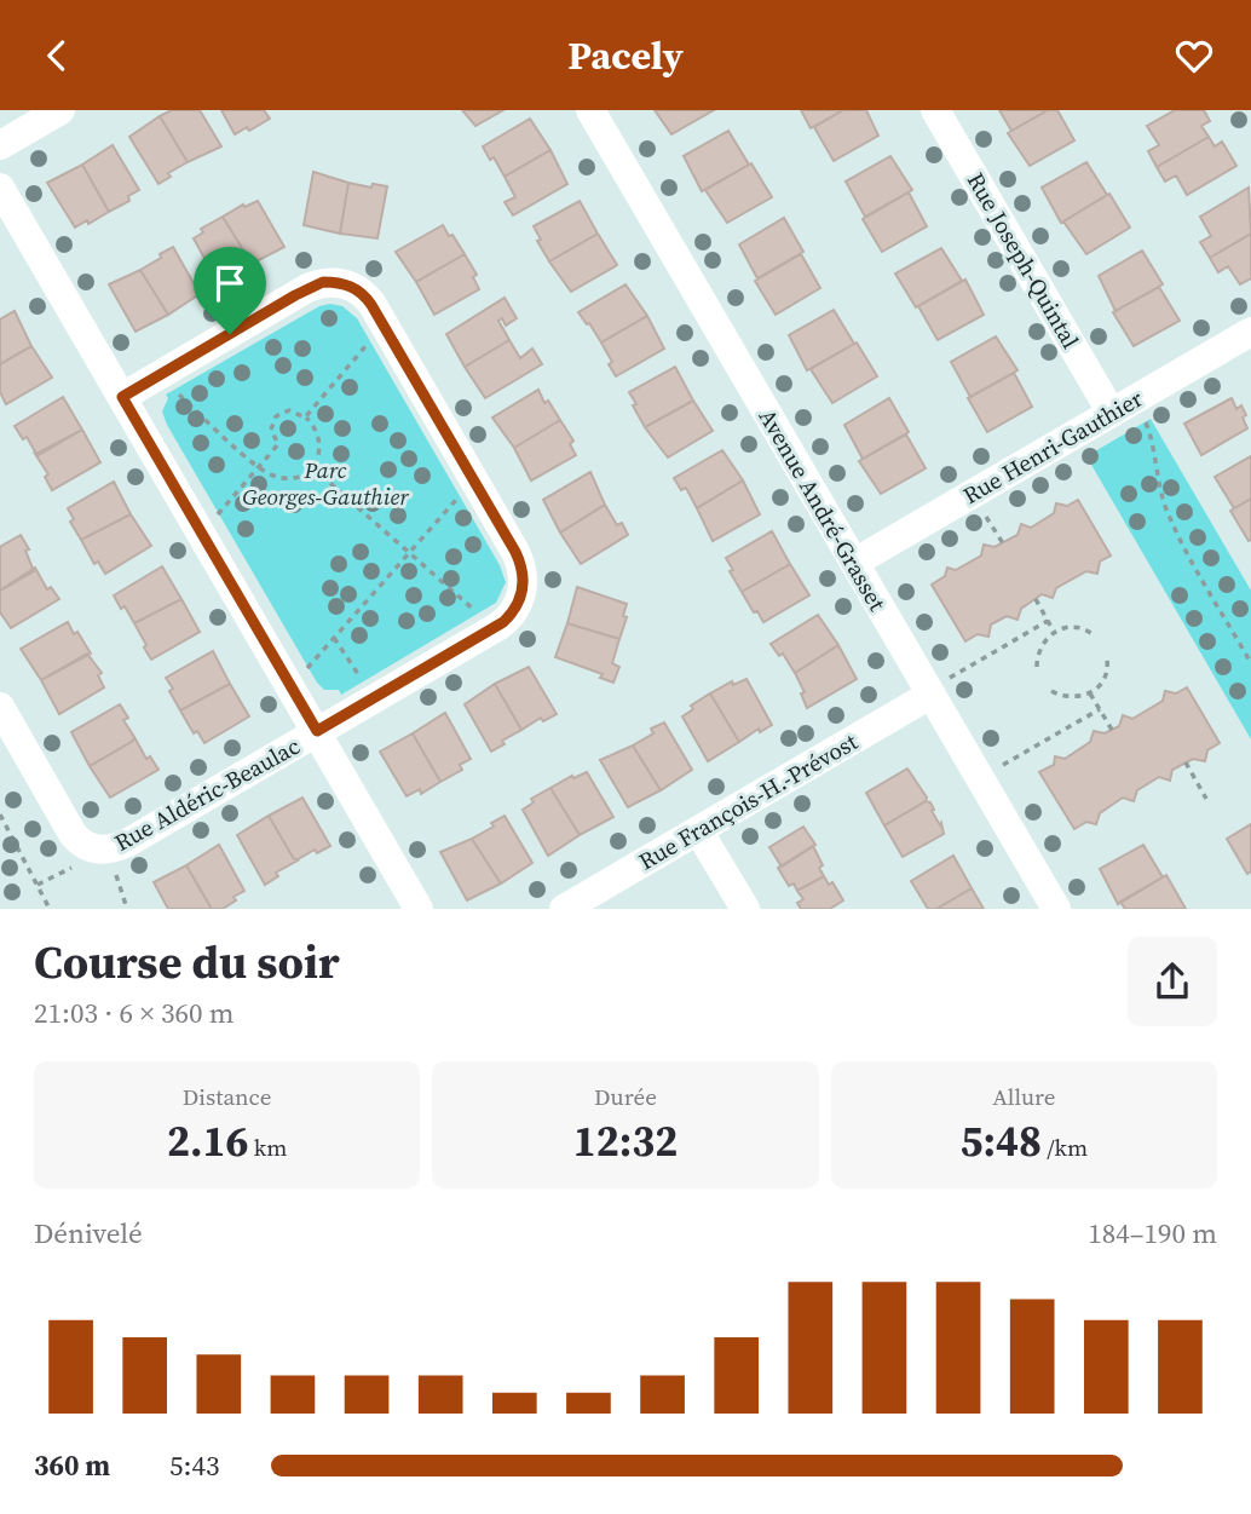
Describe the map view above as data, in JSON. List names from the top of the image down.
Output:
{
  "streets": {
    "street": [
      "Rue Joseph-Quintal",
      "Rue Henri-Gauthier",
      "Avenue André-Grasset",
      "Rue Aldéric-Beaulac",
      "Rue François-H.-Prévost"
    ]
  },
  "crossings": [
    ["Rue Joseph-Quintal", "Rue Henri-Gauthier"],
    ["Rue Henri-Gauthier", "Avenue André-Grasset"],
    ["Avenue André-Grasset", "Rue François-H.-Prévost"]
  ],
  "parks": ["Parc Georges-Gauthier"],
  "page": {
    "header": "Pacely",
    "heading": ["Course du soir", "21:03 · 6 × 360 m"],
    "stats": [
      ["Distance", "2.16 km"],
      ["Durée", "12:32"],
      ["Allure", "5:48 /km"]
    ],
    "chart": ["Dénivelé", "184–190 m"],
    "list": [
      {
        "name": "360 m",
        "note": "5:43"
      }
    ]
  }
}
